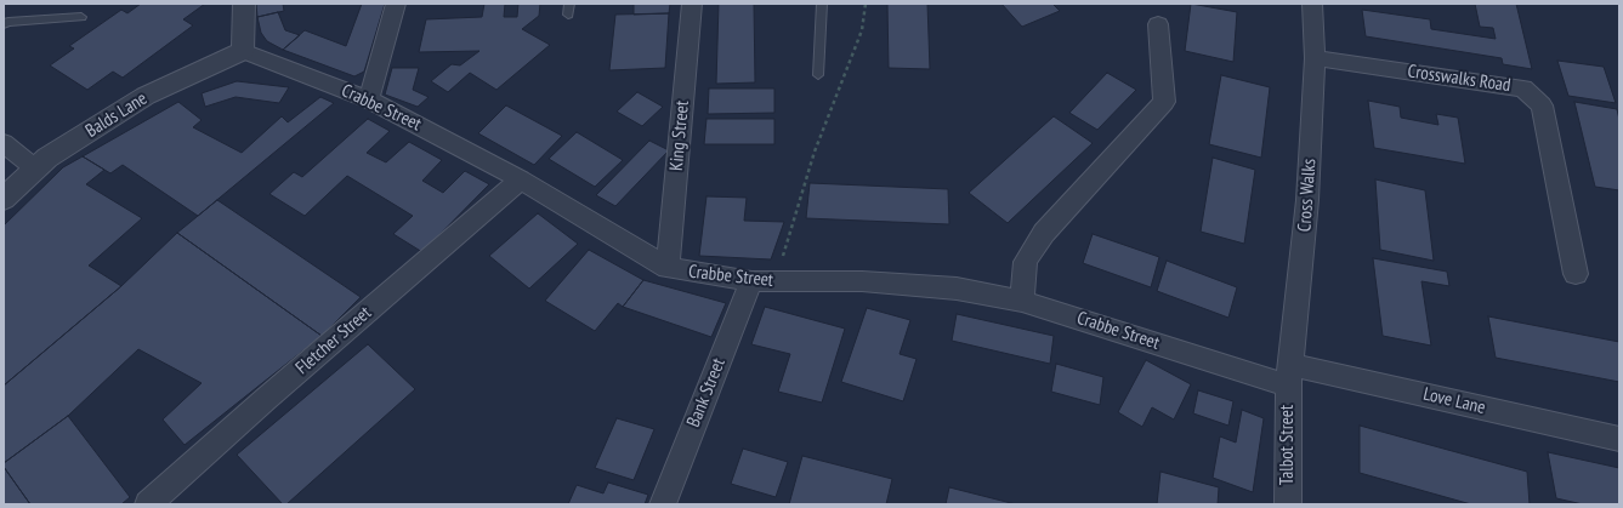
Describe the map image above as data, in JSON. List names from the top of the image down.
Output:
{
  "streets": {
    "street": [
      "Crosswalks Road",
      "Crabbe Street",
      "Balds Lane",
      "King Street",
      "Cross Walks",
      "Fletcher Street",
      "Bank Street",
      "Love Lane",
      "Talbot Street"
    ]
  },
  "crossings": [
    ["Crosswalks Road", "Cross Walks"],
    ["Crabbe Street", "Balds Lane"],
    ["Crabbe Street", "King Street"],
    ["Crabbe Street", "Cross Walks"],
    ["Crabbe Street", "Fletcher Street"],
    ["Crabbe Street", "Bank Street"],
    ["Crabbe Street", "Love Lane"],
    ["Crabbe Street", "Talbot Street"],
    ["Cross Walks", "Love Lane"],
    ["Cross Walks", "Talbot Street"],
    ["Love Lane", "Talbot Street"]
  ]
}
